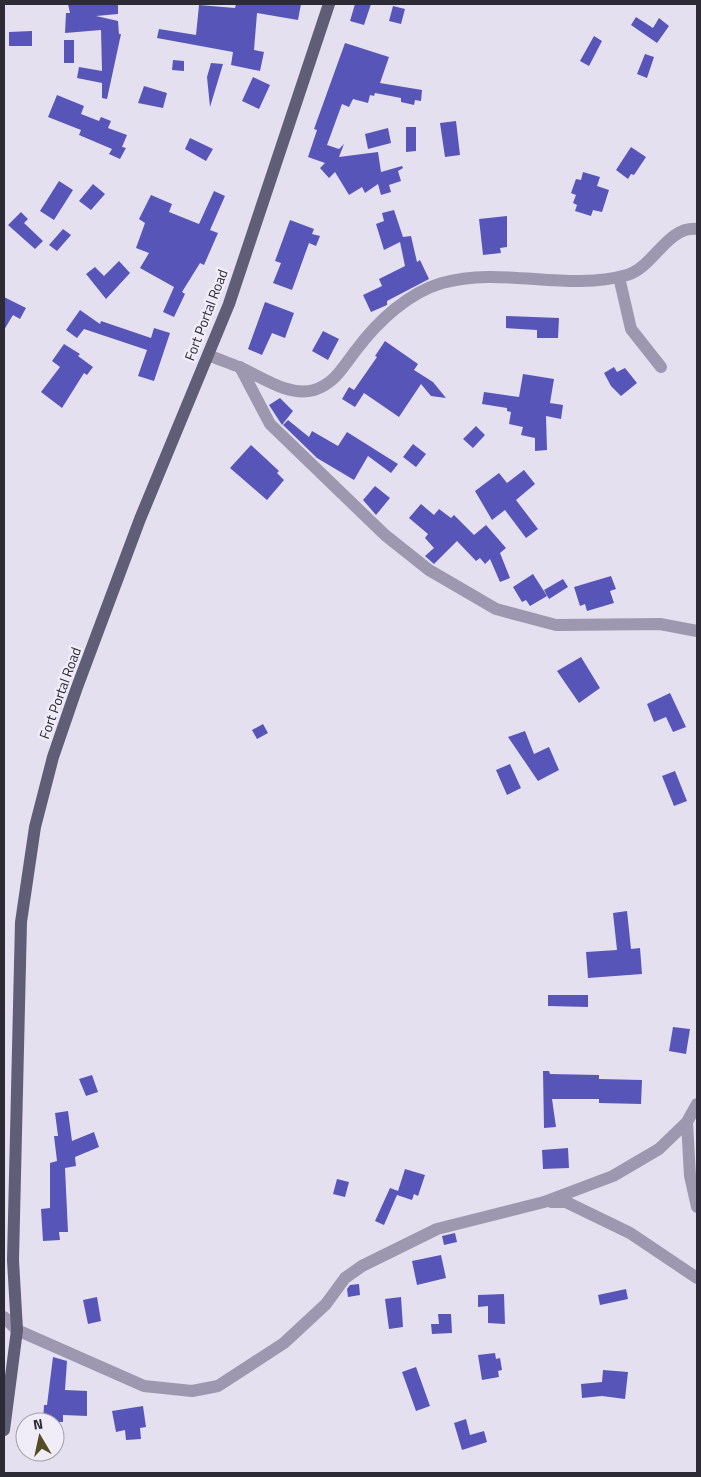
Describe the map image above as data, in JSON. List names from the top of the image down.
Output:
{
  "streets": {
    "main road": ["Fort Portal Road"]
  },
  "north": "top"
}
